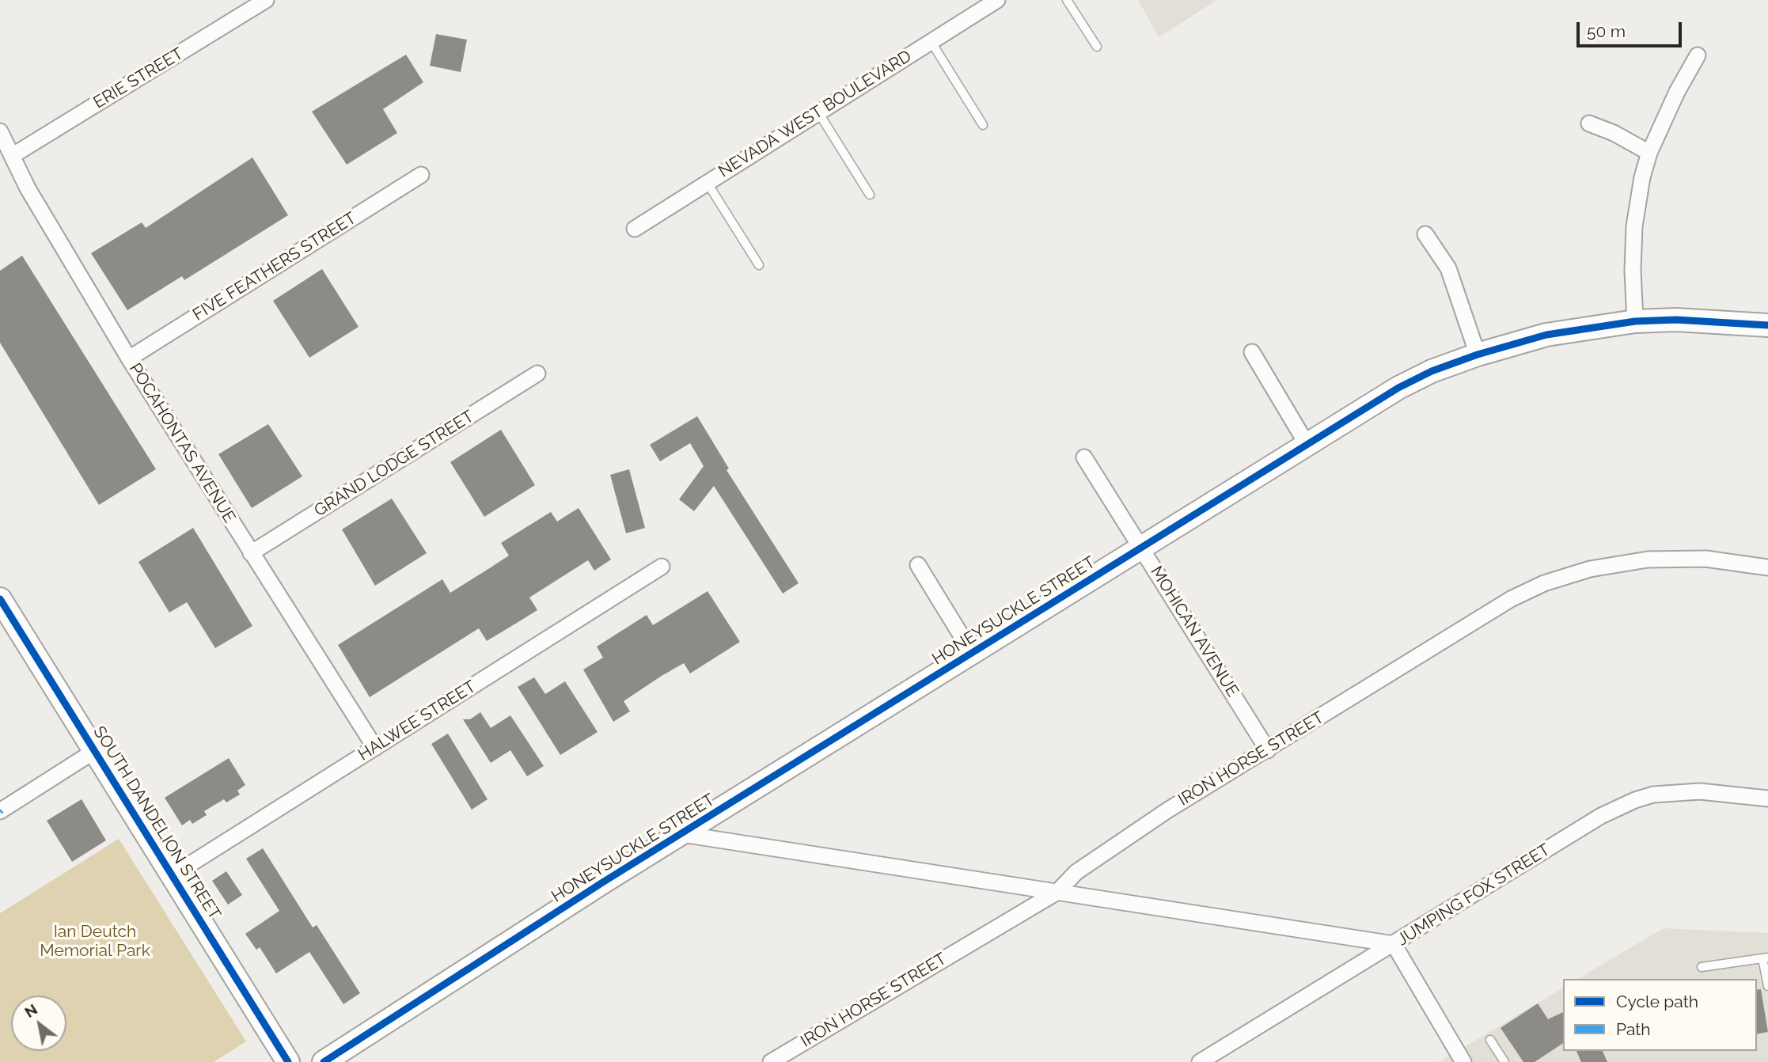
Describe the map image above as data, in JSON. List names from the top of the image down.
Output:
{
  "streets": {
    "street": [
      "ERIE STREET",
      "NEVADA WEST BOULEVARD",
      "FIVE FEATHERS STREET",
      "POCAHONTAS AVENUE",
      "GRAND LODGE STREET",
      "HONEYSUCKLE STREET",
      "MOHICAN AVENUE",
      "HALWEE STREET",
      "IRON HORSE STREET",
      "SOUTH DANDELION STREET",
      "JUMPING FOX STREET"
    ]
  },
  "crossings": [
    ["ERIE STREET", "POCAHONTAS AVENUE"],
    ["FIVE FEATHERS STREET", "POCAHONTAS AVENUE"],
    ["POCAHONTAS AVENUE", "GRAND LODGE STREET"],
    ["POCAHONTAS AVENUE", "HALWEE STREET"],
    ["HONEYSUCKLE STREET", "MOHICAN AVENUE"],
    ["MOHICAN AVENUE", "IRON HORSE STREET"],
    ["HALWEE STREET", "SOUTH DANDELION STREET"]
  ],
  "parks": ["Ian Deutch Memorial Park"],
  "legend": ["Cycle path", "Path"],
  "scale_bar": "50 m",
  "north": "top left"
}
